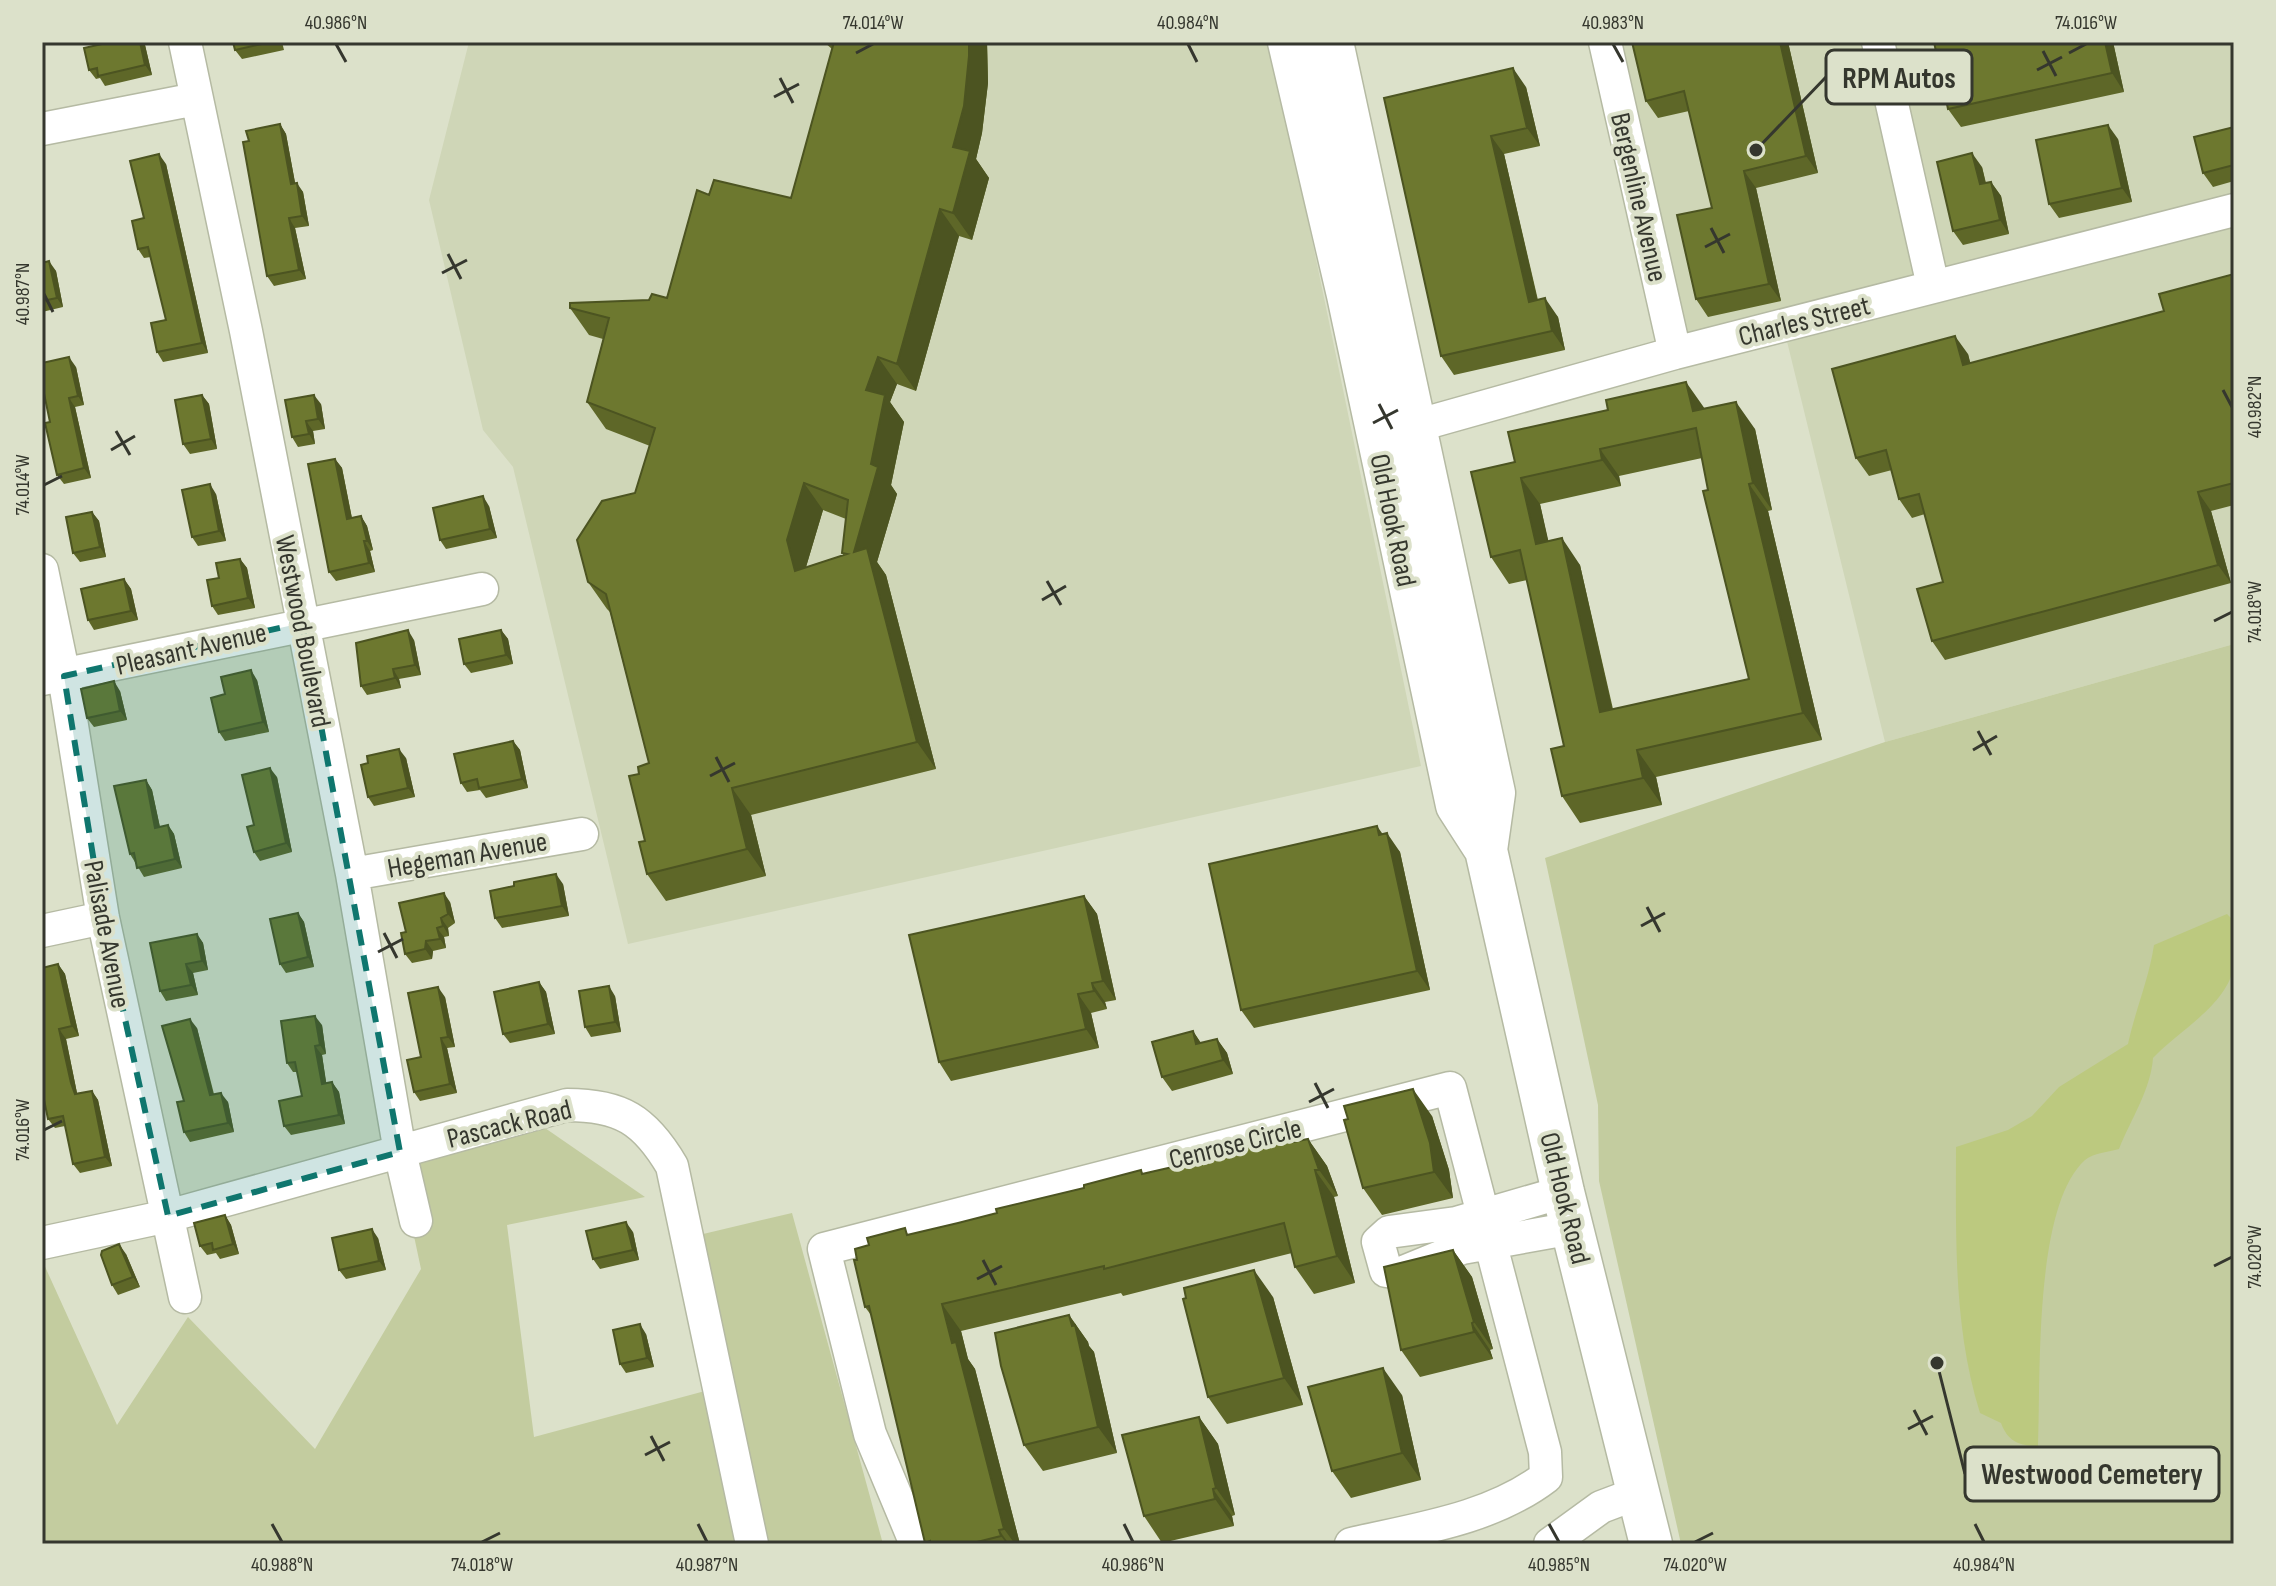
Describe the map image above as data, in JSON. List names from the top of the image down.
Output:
{
  "streets": {
    "main road": ["Old Hook Road"],
    "street": [
      "Bergenline Avenue",
      "Charles Street",
      "Westwood Boulevard",
      "Pleasant Avenue",
      "Hegeman Avenue",
      "Palisade Avenue",
      "Pascack Road",
      "Cenrose Circle"
    ]
  },
  "crossings": [
    ["Bergenline Avenue", "Charles Street"],
    ["Charles Street", "Old Hook Road"],
    ["Westwood Boulevard", "Pleasant Avenue"],
    ["Westwood Boulevard", "Hegeman Avenue"],
    ["Westwood Boulevard", "Pascack Road"],
    ["Pleasant Avenue", "Palisade Avenue"],
    ["Palisade Avenue", "Pascack Road"]
  ],
  "places": ["RPM Autos", "Westwood Cemetery"],
  "coordinates": [
    "40.986°N",
    "74.014°W",
    "40.984°N",
    "40.983°N",
    "74.016°W",
    "40.987°N",
    "40.982°N",
    "74.018°W",
    "74.020°W",
    "40.988°N",
    "40.985°N"
  ]
}
